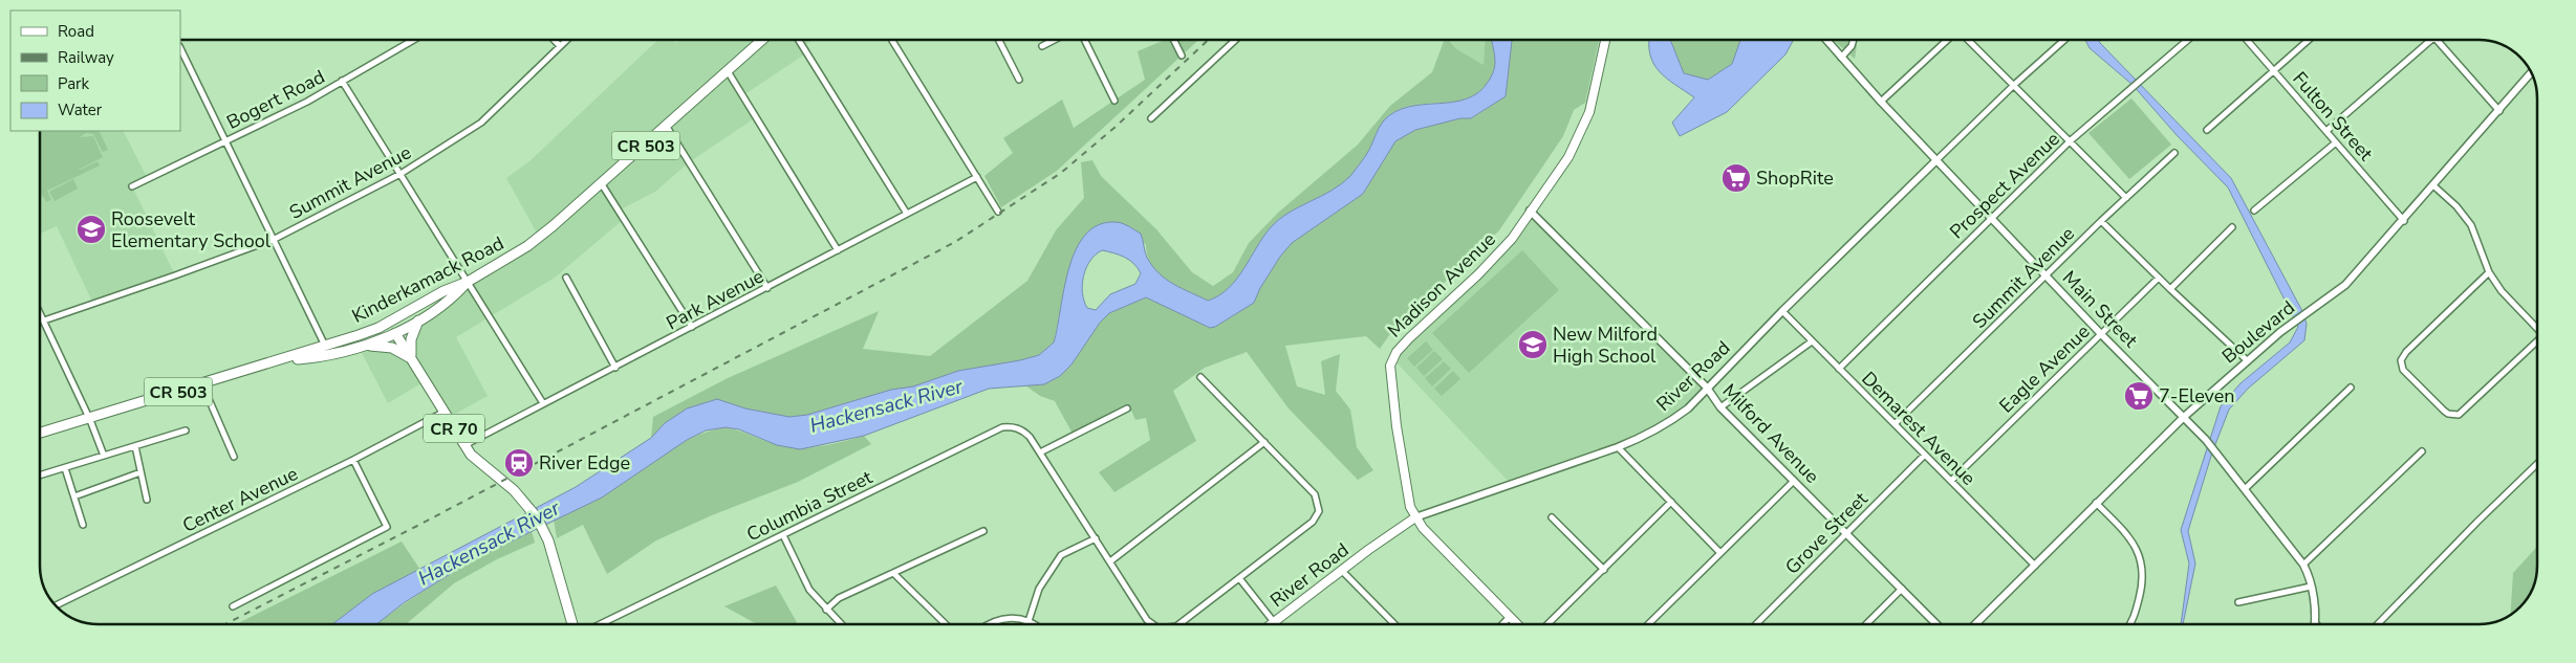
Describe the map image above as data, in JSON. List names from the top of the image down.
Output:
{
  "streets": {
    "main road": [
      "CR 503",
      "Kinderkamack Road",
      "Madison Avenue",
      "River Road",
      "CR 70"
    ],
    "street": [
      "Bogert Road",
      "Fulton Street",
      "Summit Avenue",
      "Prospect Avenue",
      "Park Avenue",
      "Main Street",
      "Boulevard",
      "Eagle Avenue",
      "Demarest Avenue",
      "Milford Avenue",
      "Center Avenue",
      "Columbia Street",
      "Grove Street"
    ]
  },
  "crossings": [
    ["Fulton Street", "Boulevard"],
    ["Summit Avenue", "Main Street"],
    ["Summit Avenue", "Demarest Avenue"],
    ["Prospect Avenue", "Main Street"],
    ["Prospect Avenue", "Demarest Avenue"],
    ["Madison Avenue", "River Road"],
    ["Madison Avenue", "Milford Avenue"],
    ["Park Avenue", "CR 70"],
    ["Main Street", "Boulevard"],
    ["Main Street", "Eagle Avenue"],
    ["Main Street", "River Road"],
    ["Boulevard", "Demarest Avenue"],
    ["Eagle Avenue", "Demarest Avenue"],
    ["River Road", "Demarest Avenue"],
    ["River Road", "Milford Avenue"],
    ["CR 70", "Center Avenue"],
    ["Demarest Avenue", "Grove Street"],
    ["Milford Avenue", "Grove Street"]
  ],
  "water": ["Hackensack River"],
  "places": {
    "supermarket": ["ShopRite", "7-Eleven"],
    "school or university": ["Roosevelt Elementary School", "New Milford High School"],
    "station": ["River Edge"]
  },
  "legend": [
    "Road",
    "Railway",
    "Park",
    "Water"
  ]
}
